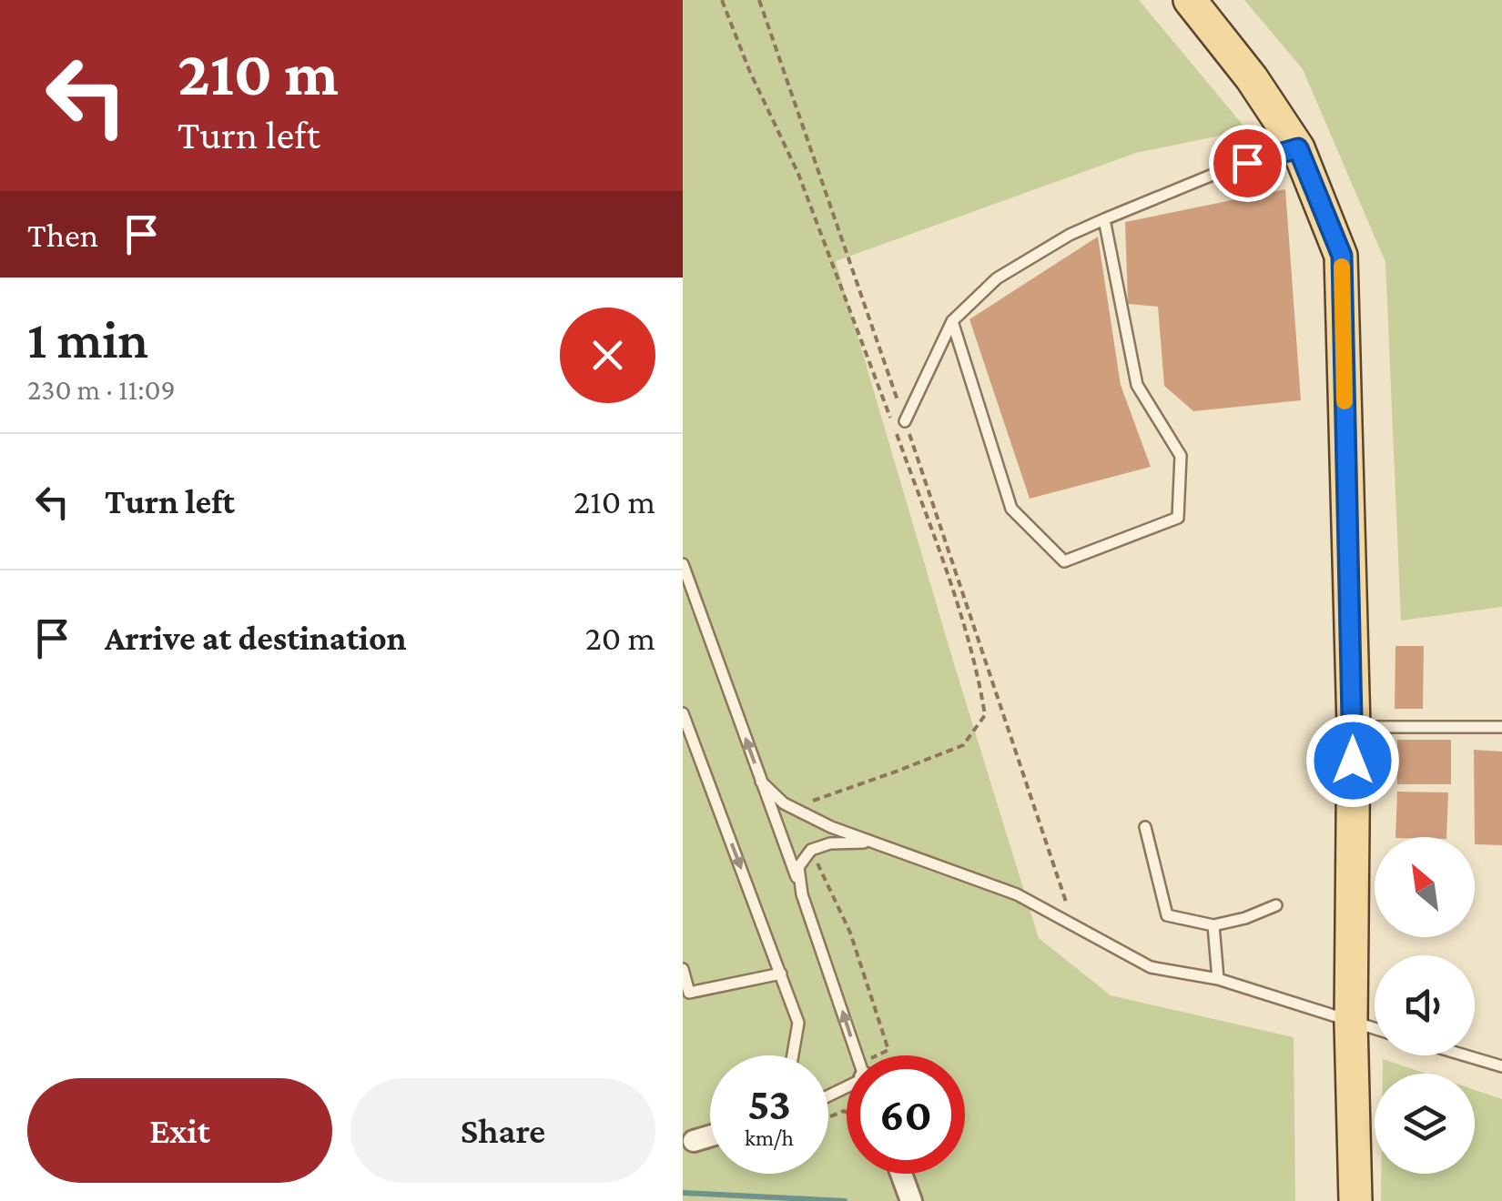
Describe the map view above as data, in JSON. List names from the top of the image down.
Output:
{
  "north": "top left",
  "page": {
    "turn": ["210 m", "Turn left"],
    "then": "Then",
    "heading": ["1 min", "230 m · 11:09"],
    "list": [
      {
        "name": "Turn left",
        "value": "210 m"
      },
      {
        "name": "Arrive at destination",
        "value": "20 m"
      }
    ],
    "speed": "53 km/h",
    "limit": "60",
    "buttons": ["Exit", "Share"]
  }
}
